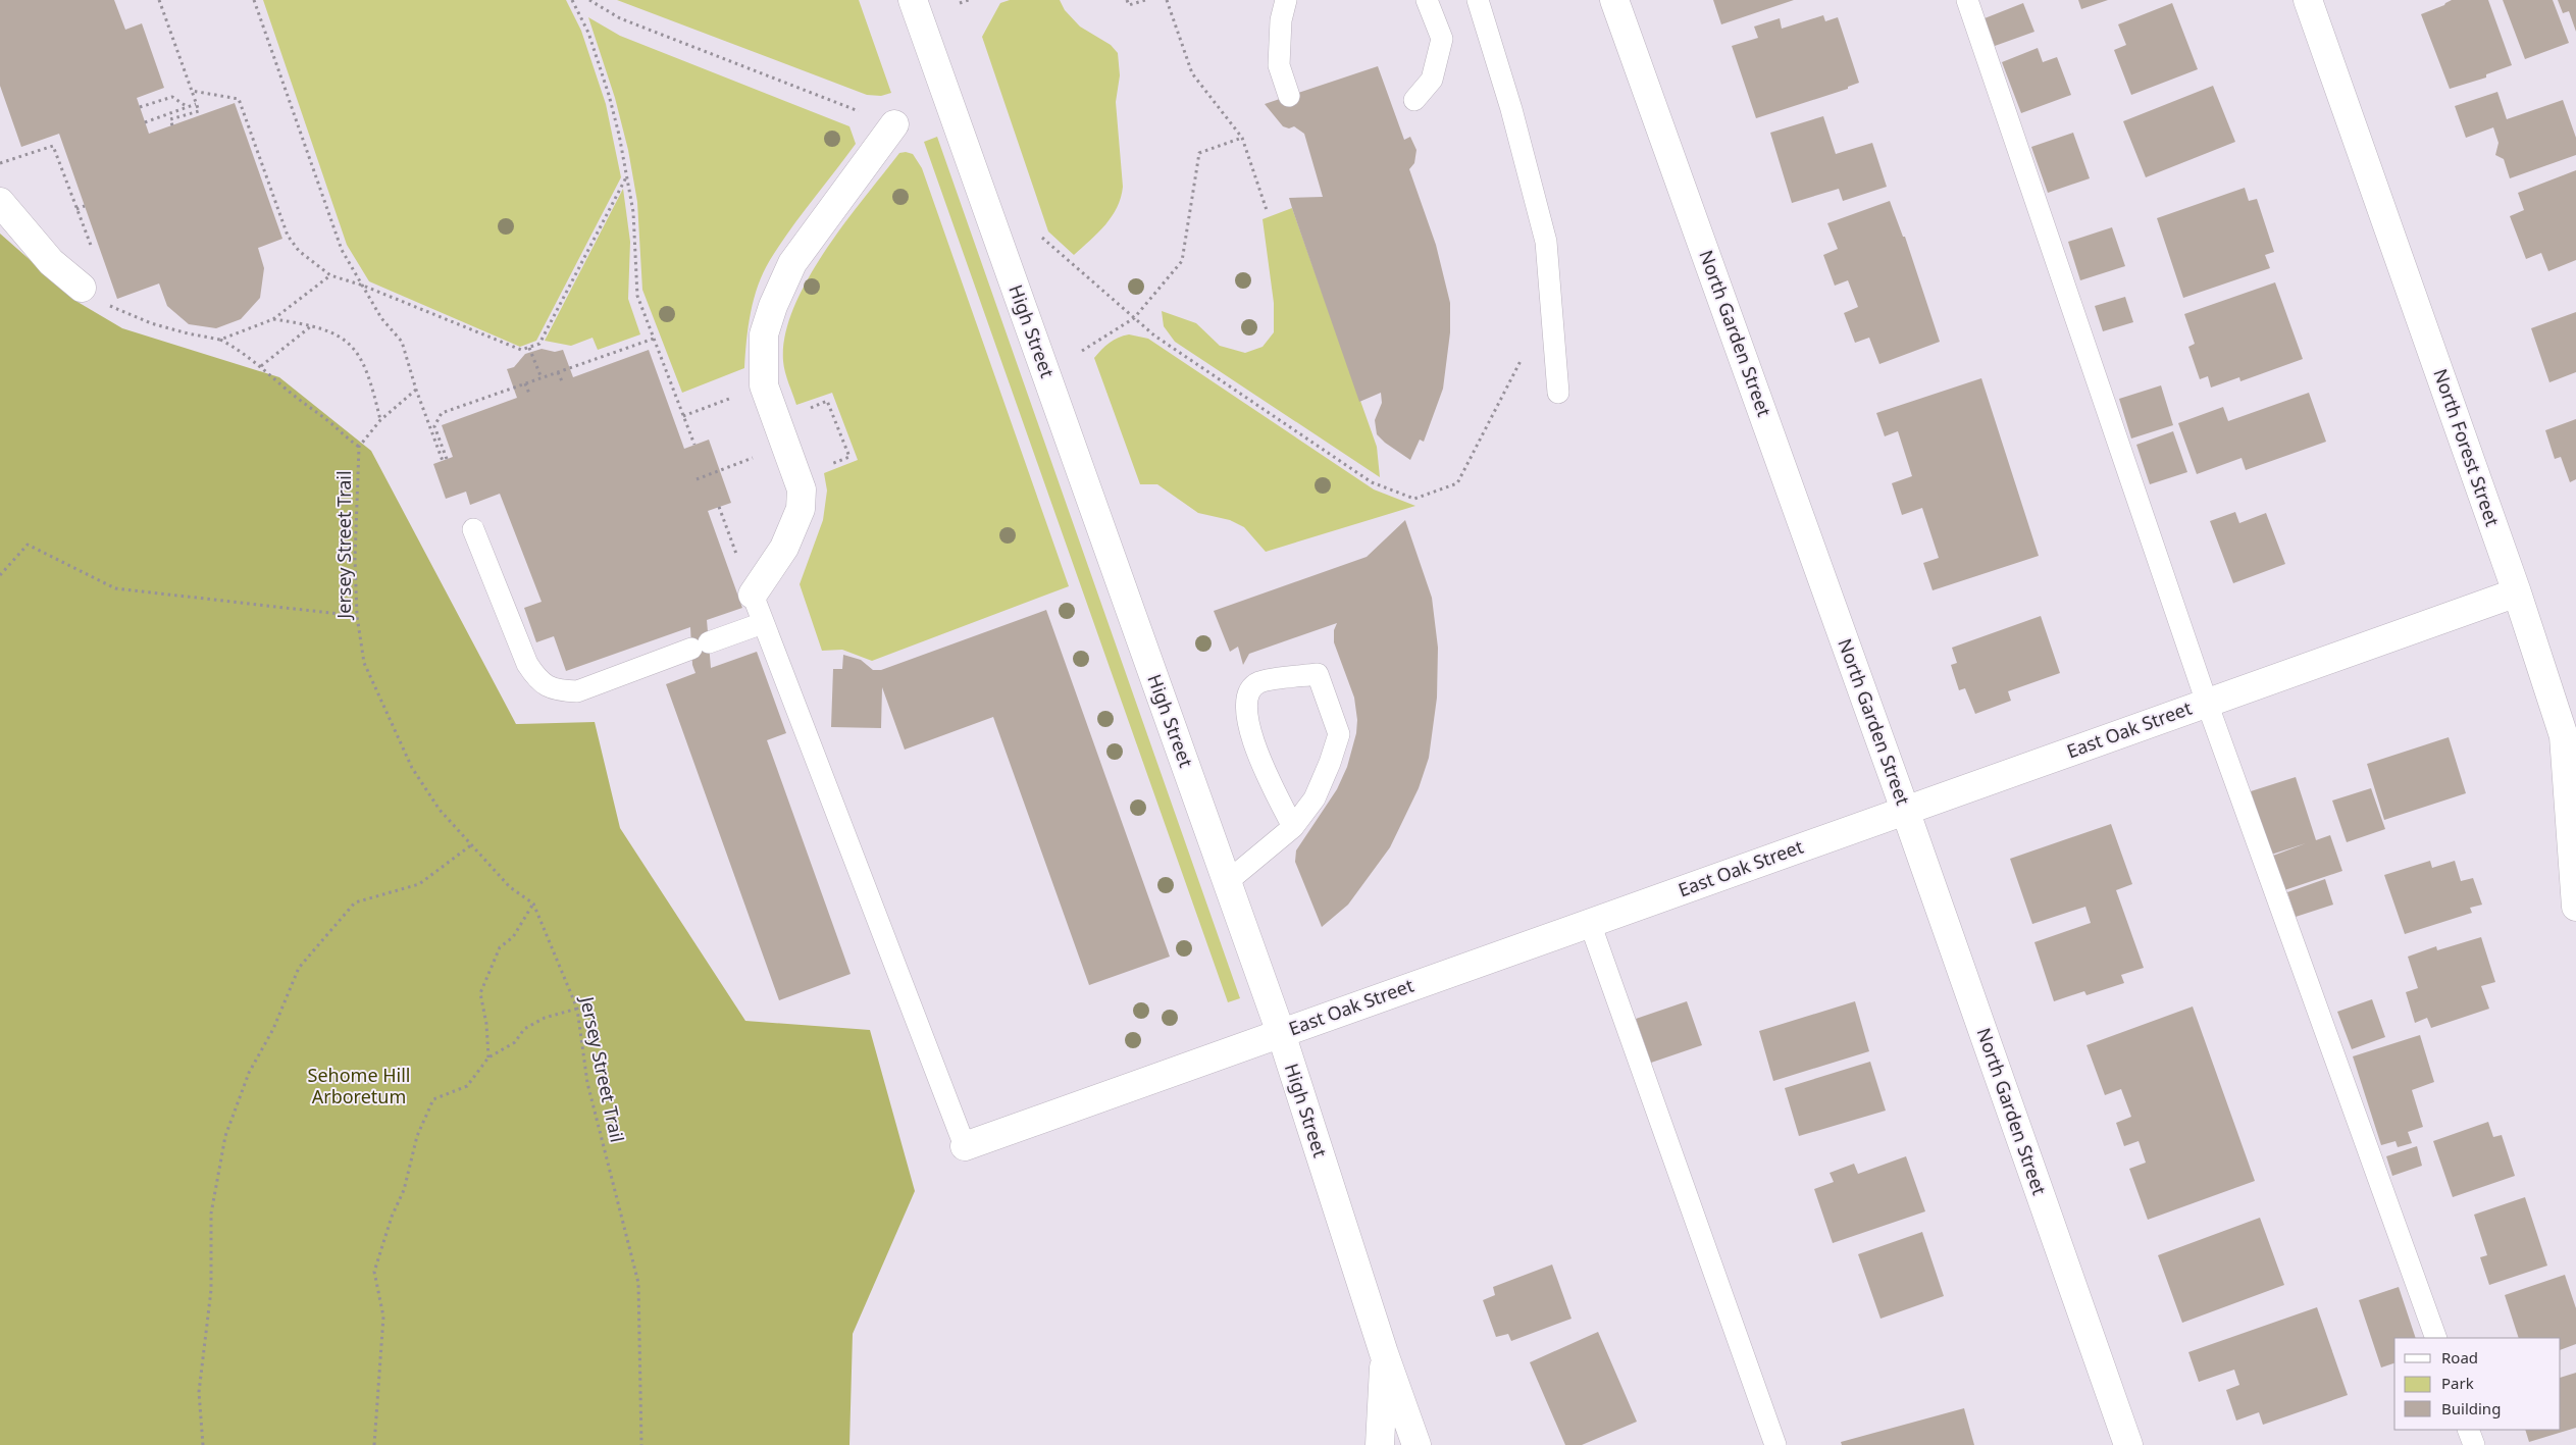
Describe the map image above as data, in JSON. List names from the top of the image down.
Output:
{
  "streets": {
    "street": [
      "High Street",
      "North Garden Street",
      "North Forest Street",
      "East Oak Street"
    ],
    "path": ["Jersey Street Trail"]
  },
  "crossings": [
    ["High Street", "East Oak Street"],
    ["North Garden Street", "East Oak Street"],
    ["North Forest Street", "East Oak Street"]
  ],
  "parks": ["Sehome Hill Arboretum"],
  "legend": ["Road", "Park", "Building"]
}
